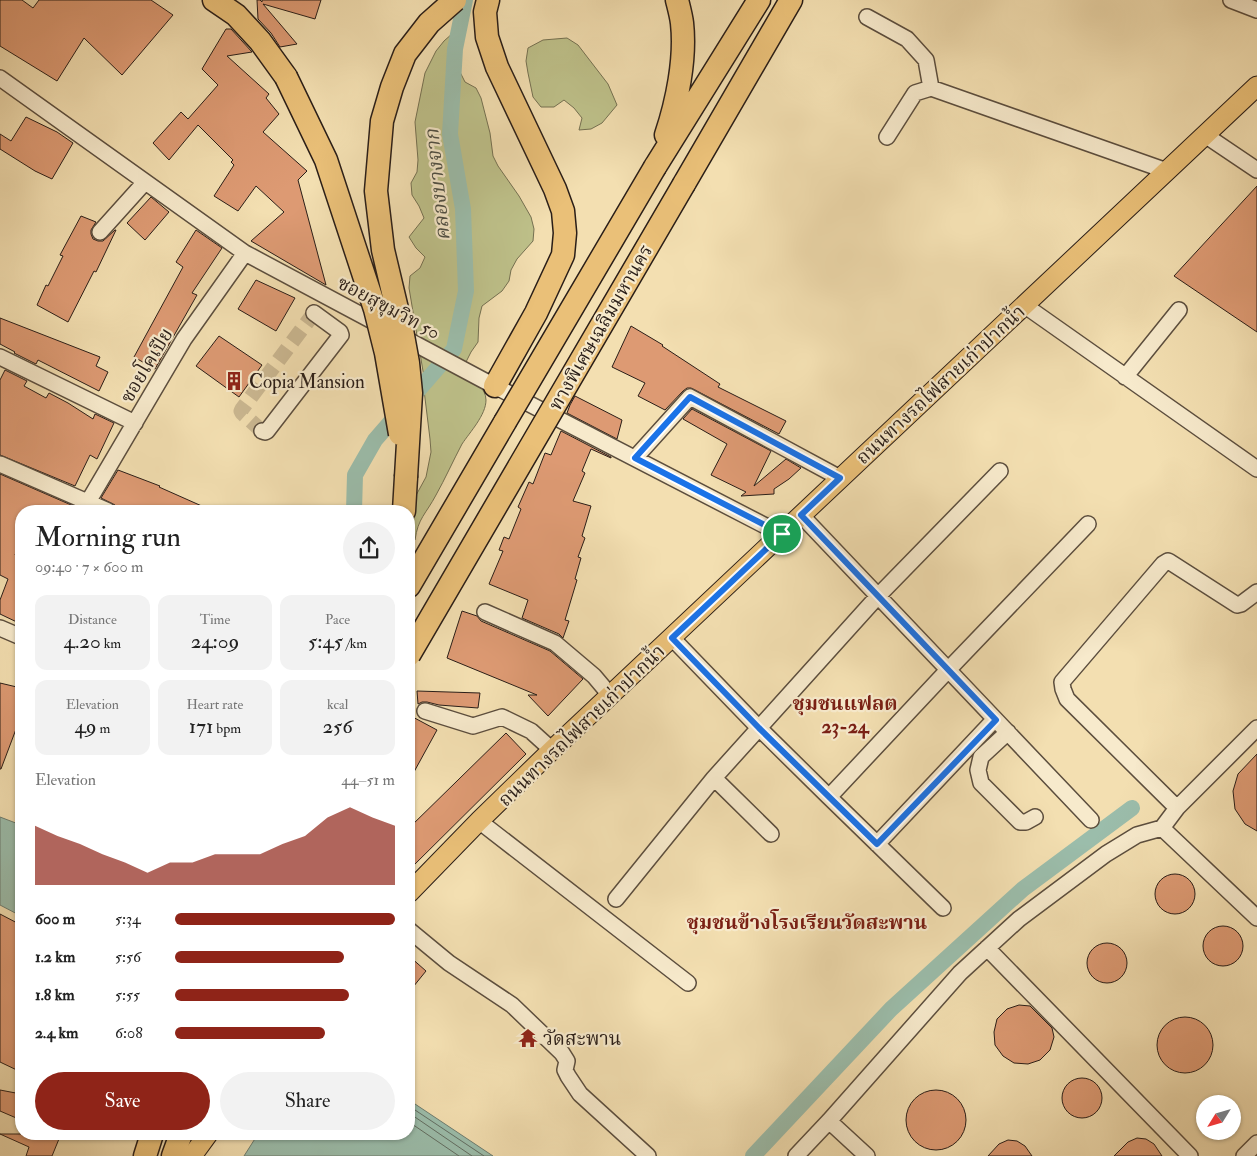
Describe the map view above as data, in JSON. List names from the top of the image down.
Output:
{
  "streets": {
    "highway": ["ทางพิเศษเฉลิมมหานคร"],
    "main road": ["ถนนทางรถไฟสายเก่าปากน้ำ"],
    "street": ["ซอยสุขุมวิท 50", "ซอยโคเปีย"]
  },
  "crossings": [
    ["ซอยสุขุมวิท 50", "ซอยโคเปีย"],
    ["ซอยสุขุมวิท 50", "ถนนทางรถไฟสายเก่าปากน้ำ"]
  ],
  "districts": ["ชุมชนแฟลต 23-24", "ชุมชนข้างโรงเรียนวัดสะพาน"],
  "water": ["คลองบางจาก"],
  "places": {
    "building": ["Copia Mansion"],
    "temple": ["วัดสะพาน"]
  },
  "north": "bottom left",
  "page": {
    "heading": ["Morning run", "09:40 · 7 × 600 m"],
    "stats": [
      ["Distance", "4.20 km"],
      ["Time", "24:09"],
      ["Pace", "5:45 /km"],
      ["Elevation", "49 m"],
      ["Heart rate", "171 bpm"],
      ["kcal", "256"]
    ],
    "chart": ["Elevation", "44–51 m"],
    "list": [
      {
        "name": "600 m",
        "note": "5:34"
      },
      {
        "name": "1.2 km",
        "note": "5:56"
      },
      {
        "name": "1.8 km",
        "note": "5:55"
      },
      {
        "name": "2.4 km",
        "note": "6:08"
      }
    ],
    "buttons": ["Save", "Share"]
  }
}
